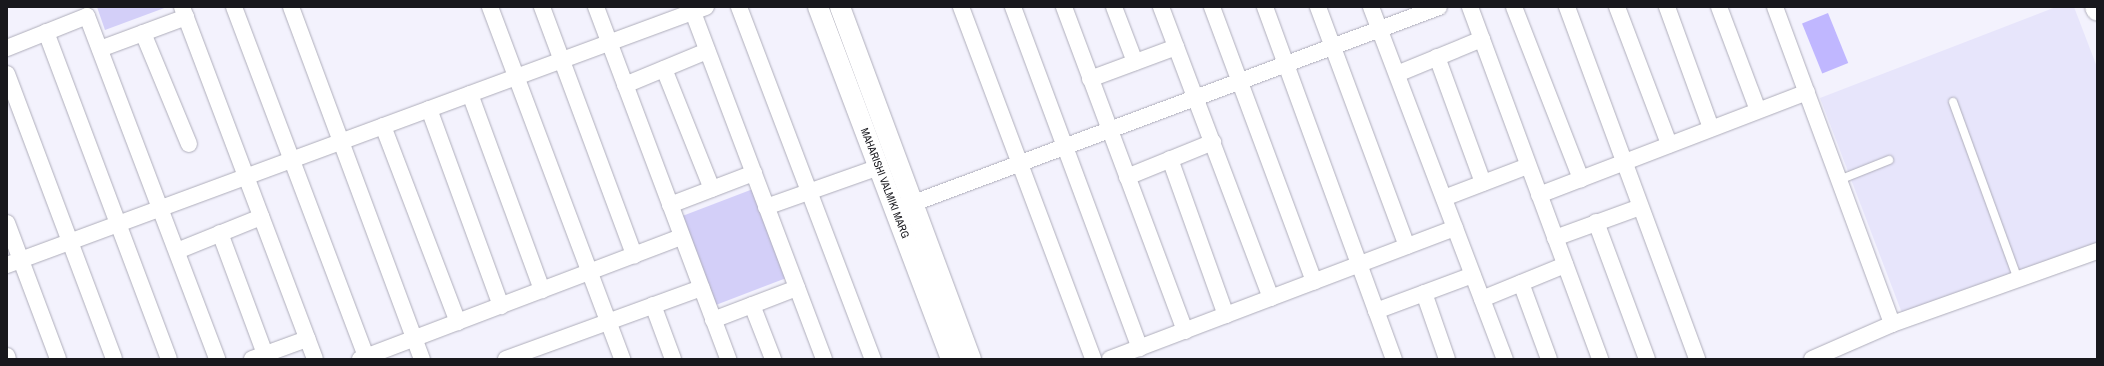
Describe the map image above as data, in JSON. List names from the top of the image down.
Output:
{
  "streets": {
    "street": ["MAHARISHI VALMIKI MARG"]
  }
}
